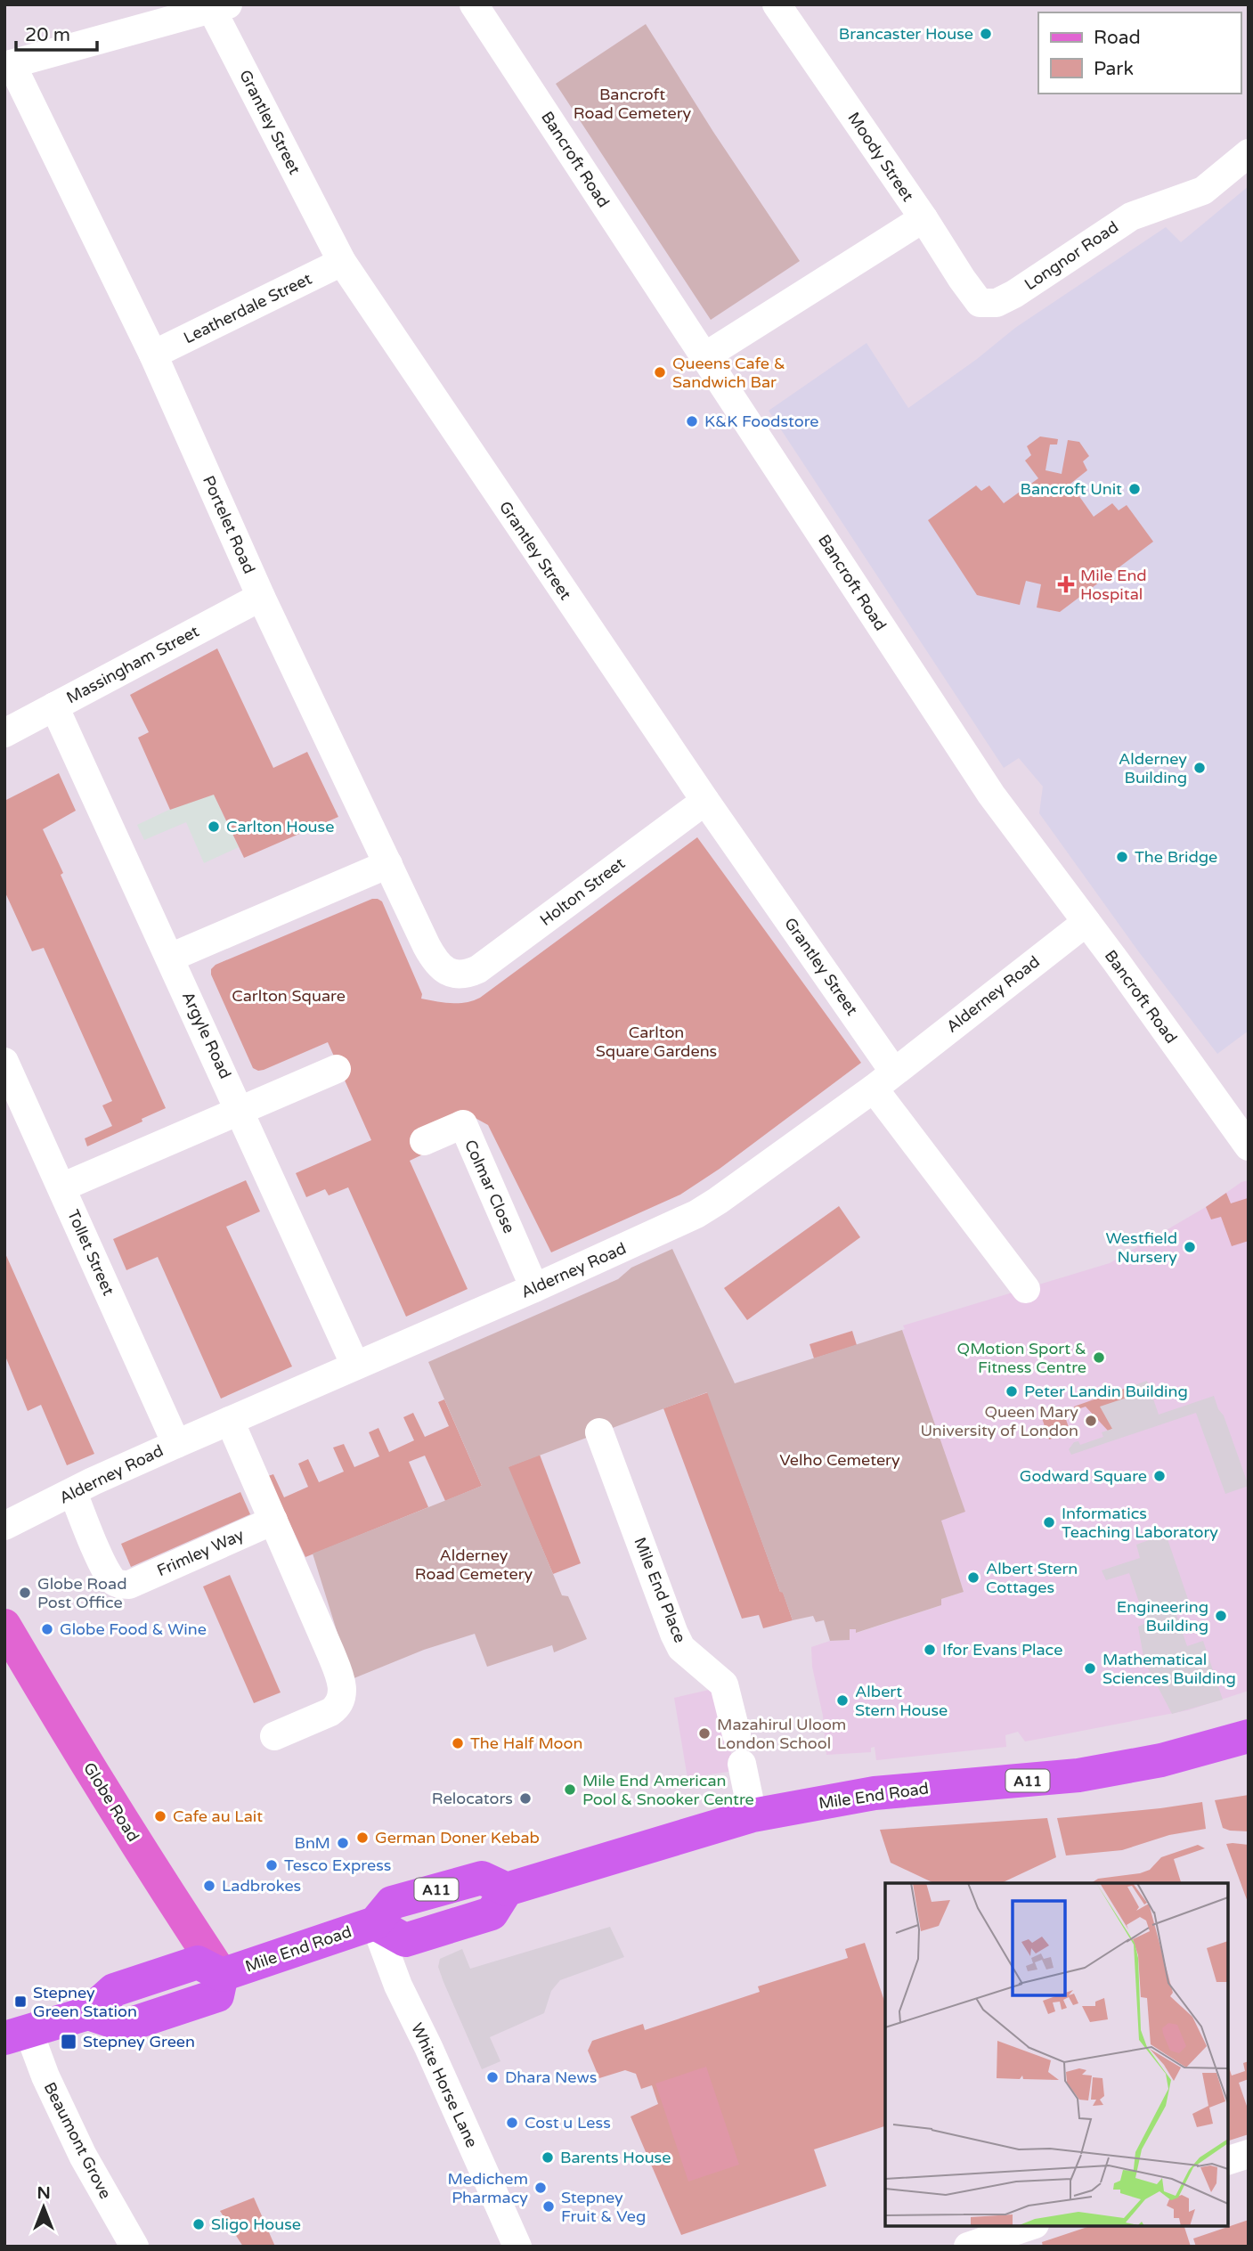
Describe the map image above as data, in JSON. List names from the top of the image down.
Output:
{
  "streets": {
    "highway": ["A11", "Mile End Road"],
    "main road": ["Globe Road"],
    "street": [
      "Grantley Street",
      "Moody Street",
      "Bancroft Road",
      "Longnor Road",
      "Leatherdale Street",
      "Portelet Road",
      "Massingham Street",
      "Holton Street",
      "Alderney Road",
      "Argyle Road",
      "Colmar Close",
      "Tollet Street",
      "Frimley Way",
      "Mile End Place",
      "White Horse Lane",
      "Beaumont Grove"
    ]
  },
  "crossings": [
    ["Grantley Street", "Leatherdale Street"],
    ["Grantley Street", "Holton Street"],
    ["Grantley Street", "Alderney Road"],
    ["Moody Street", "Bancroft Road"],
    ["Moody Street", "Longnor Road"],
    ["Bancroft Road", "Alderney Road"],
    ["Leatherdale Street", "Portelet Road"],
    ["Portelet Road", "Massingham Street"],
    ["Portelet Road", "Holton Street"],
    ["Massingham Street", "Argyle Road"],
    ["Alderney Road", "Argyle Road"],
    ["Alderney Road", "Colmar Close"],
    ["Alderney Road", "Tollet Street"],
    ["Alderney Road", "Frimley Way"],
    ["Mile End Road", "Globe Road"],
    ["Mile End Road", "White Horse Lane"]
  ],
  "parks": [
    "Bancroft Road Cemetery",
    "Carlton Square",
    "Carlton Square Gardens",
    "Velho Cemetery",
    "Alderney Road Cemetery"
  ],
  "places": {
    "other": [
      "Brancaster House",
      "Queens Cafe & Sandwich Bar",
      "K&K Foodstore",
      "Bancroft Unit",
      "Alderney Building",
      "Carlton House",
      "The Bridge",
      "Westfield Nursery",
      "QMotion Sport & Fitness Centre",
      "Peter Landin Building",
      "Queen Mary University of London",
      "Godward Square",
      "Informatics Teaching Laboratory",
      "Albert Stern Cottages",
      "Globe Road Post Office",
      "Engineering Building",
      "Globe Food & Wine",
      "Ifor Evans Place",
      "Mathematical Sciences Building",
      "Albert Stern House",
      "Mazahirul Uloom London School",
      "The Half Moon",
      "Mile End American Pool & Snooker Centre",
      "Relocators",
      "Cafe au Lait",
      "German Doner Kebab",
      "BnM",
      "Tesco Express",
      "Ladbrokes",
      "Dhara News",
      "Cost u Less",
      "Barents House",
      "Medichem Pharmacy",
      "Stepney Fruit & Veg",
      "Sligo House"
    ],
    "health": ["Mile End Hospital"],
    "transit": ["Stepney Green Station", "Stepney Green"]
  },
  "legend": ["Road", "Park"],
  "scale_bar": "20 m",
  "north": "top"
}
